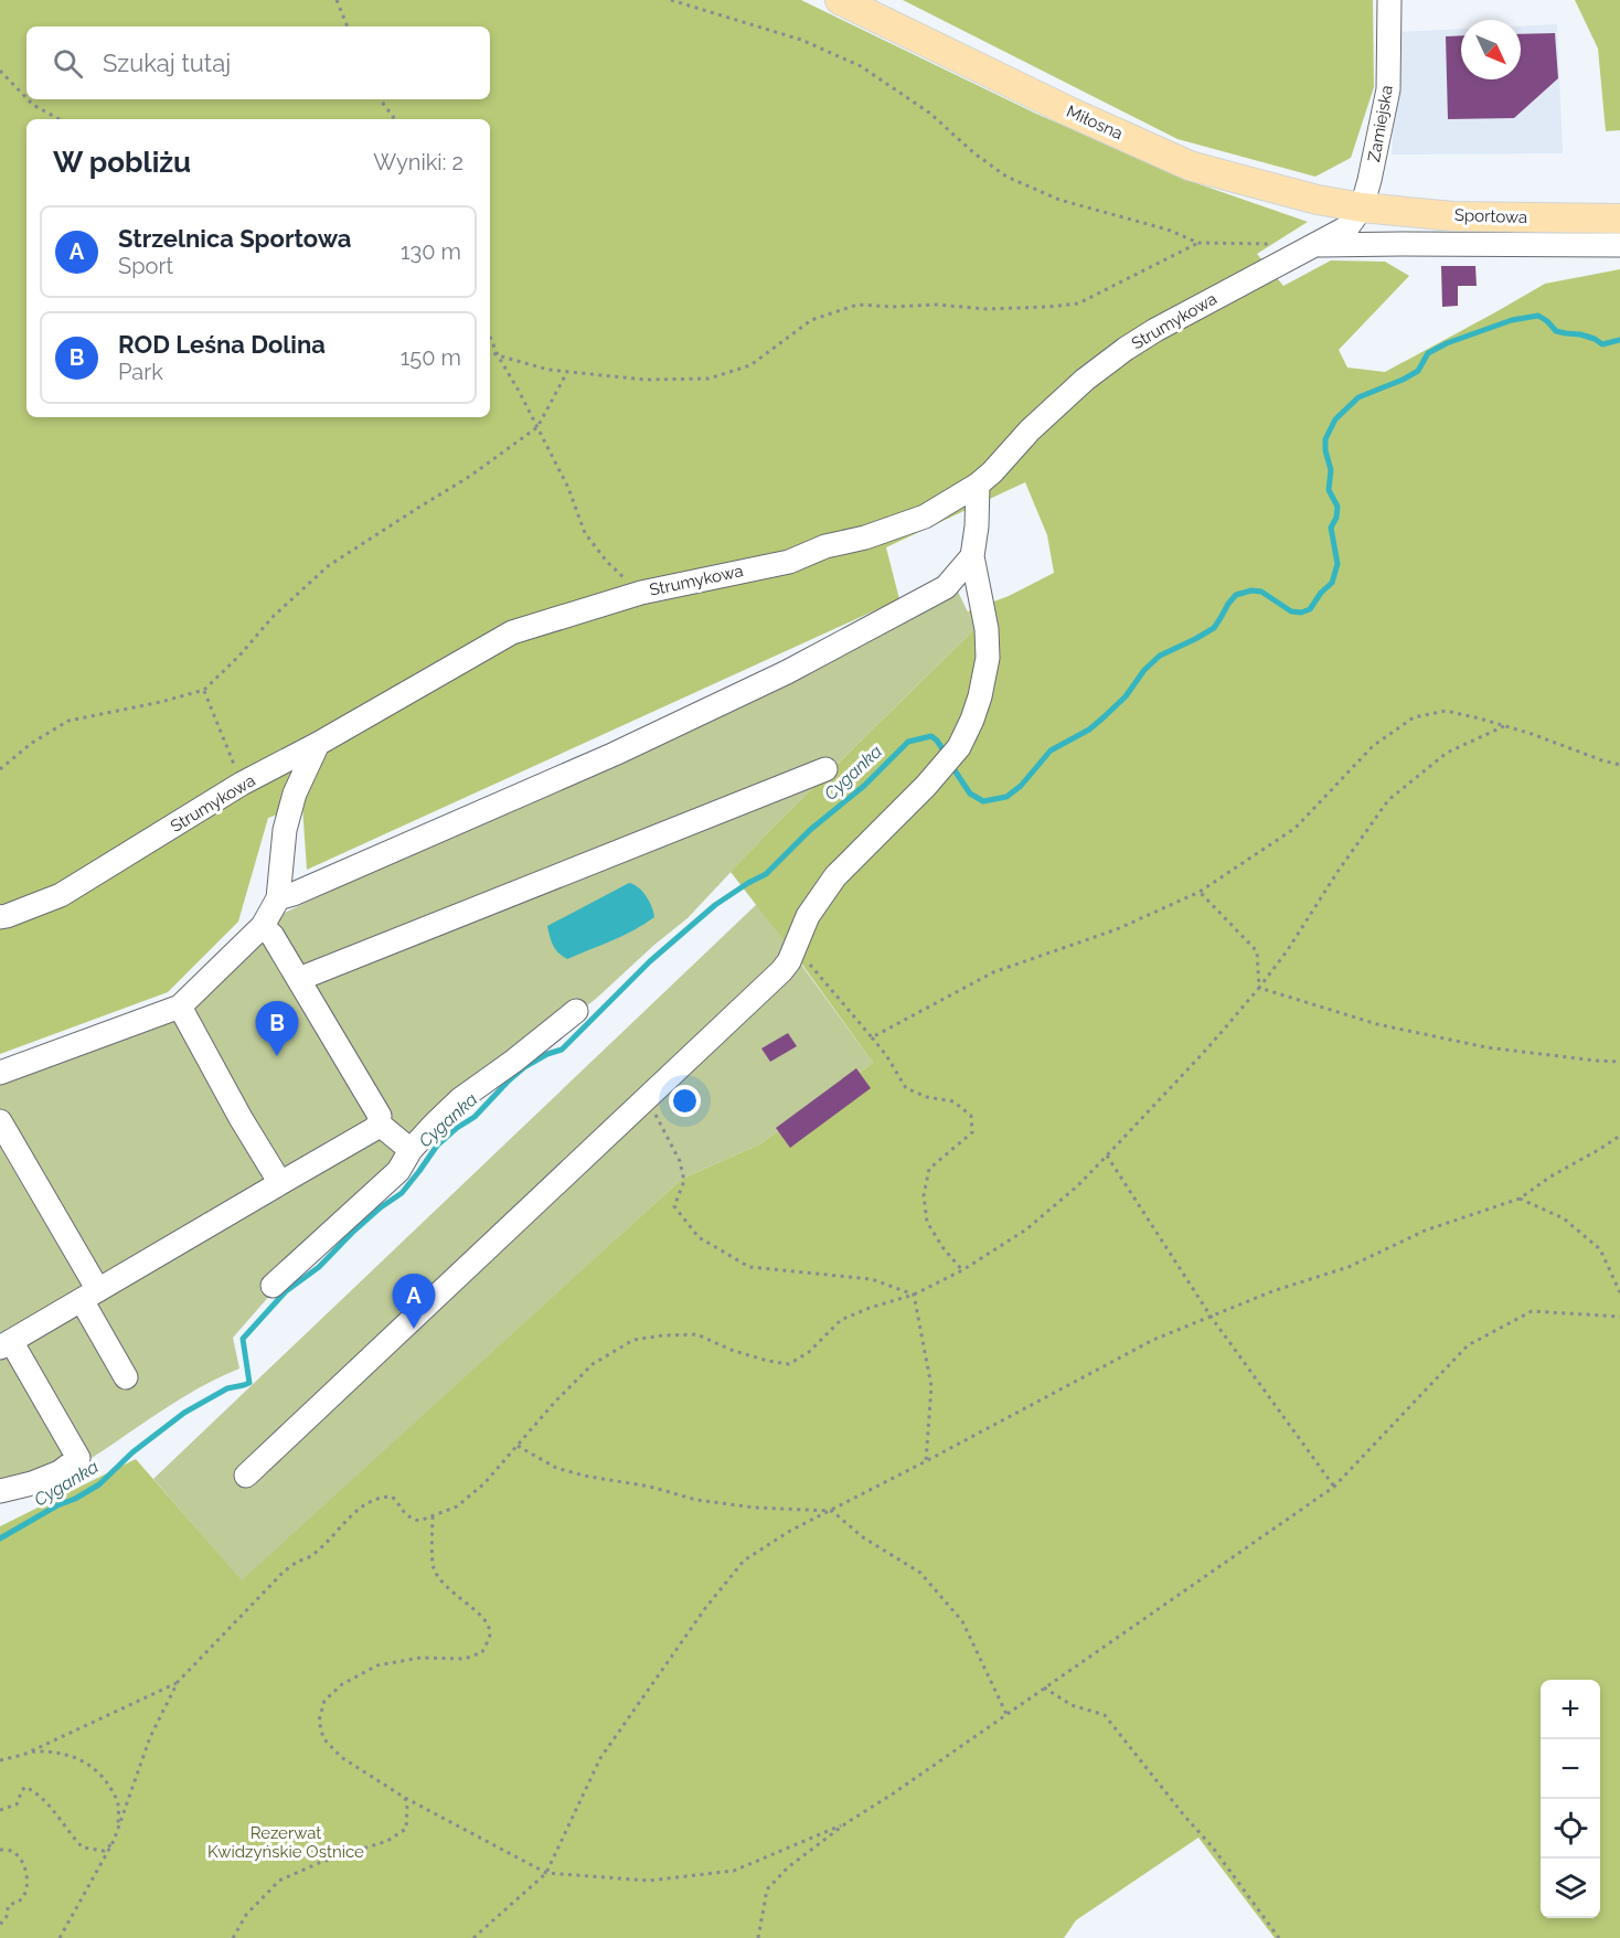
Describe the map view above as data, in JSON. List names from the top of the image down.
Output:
{
  "streets": {
    "main road": ["Miłosna", "Sportowa"],
    "street": ["Zamiejska", "Strumykowa"]
  },
  "crossings": [
    ["Miłosna", "Zamiejska"],
    ["Miłosna", "Sportowa"],
    ["Miłosna", "Strumykowa"],
    ["Zamiejska", "Sportowa"],
    ["Zamiejska", "Strumykowa"],
    ["Sportowa", "Strumykowa"]
  ],
  "water": ["Cyganka"],
  "parks": ["Rezerwat Kwidzyńskie Ostnice"],
  "north": "bottom right",
  "page": {
    "search": "Szukaj tutaj",
    "heading": ["W pobliżu", "Wyniki: 2"],
    "list": [
      {
        "mark": "A",
        "name": "Strzelnica Sportowa",
        "note": "Sport",
        "value": "130 m"
      },
      {
        "mark": "B",
        "name": "ROD Leśna Dolina",
        "note": "Park",
        "value": "150 m"
      }
    ],
    "pins": ["B", "A"],
    "map_buttons": ["+", "−"]
  }
}
